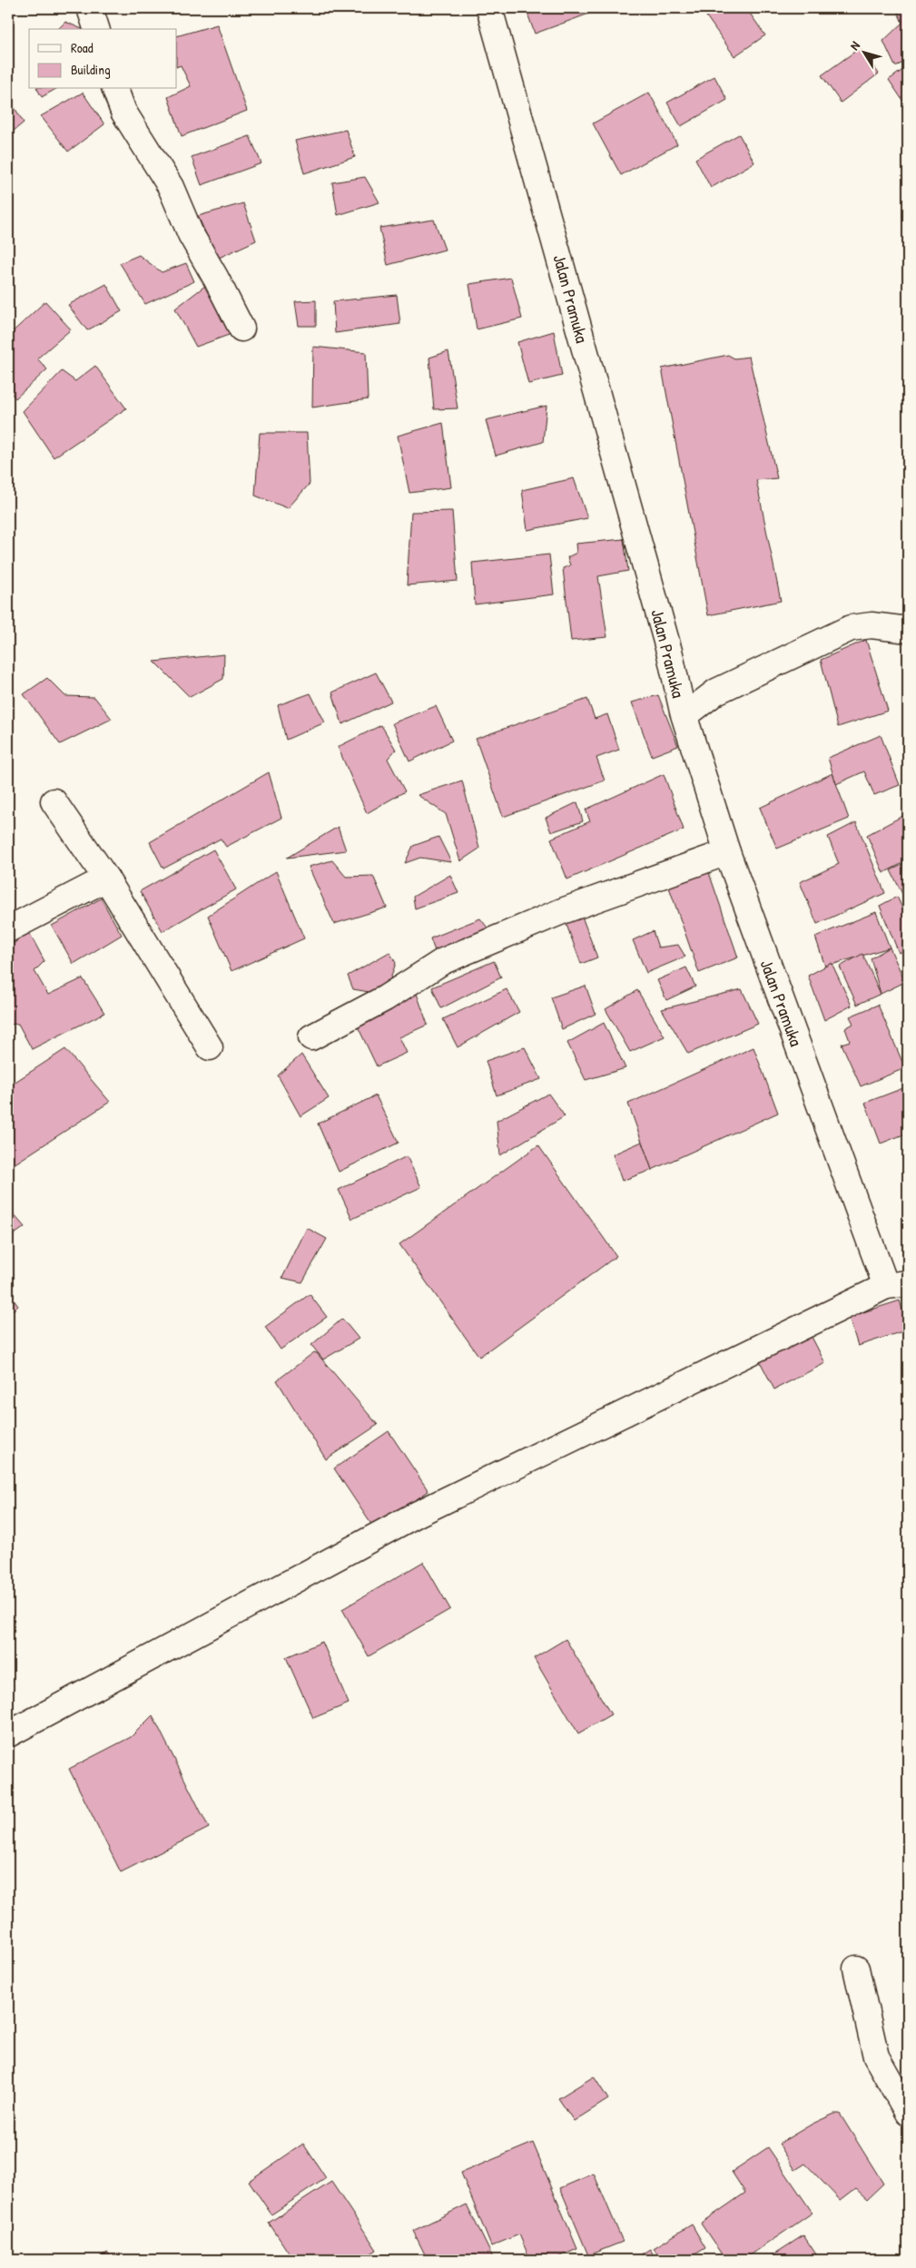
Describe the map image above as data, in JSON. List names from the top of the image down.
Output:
{
  "streets": {
    "street": ["Jalan Pramuka"]
  },
  "legend": ["Road", "Building"],
  "north": "top left"
}
